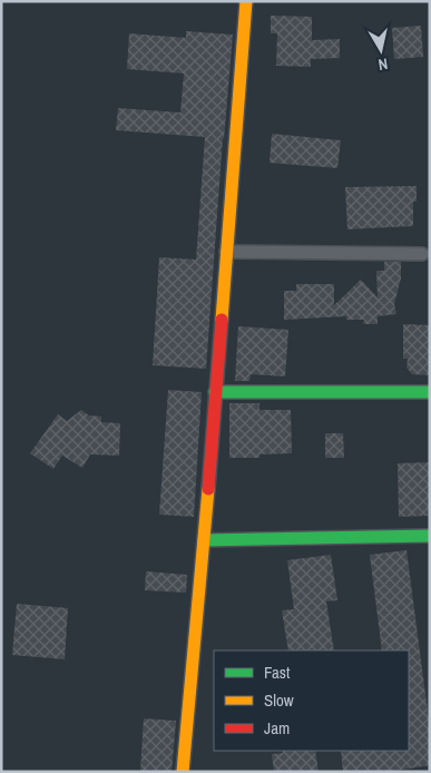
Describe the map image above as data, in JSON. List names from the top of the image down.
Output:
{
  "legend": ["Fast", "Slow", "Jam"],
  "north": "bottom"
}
